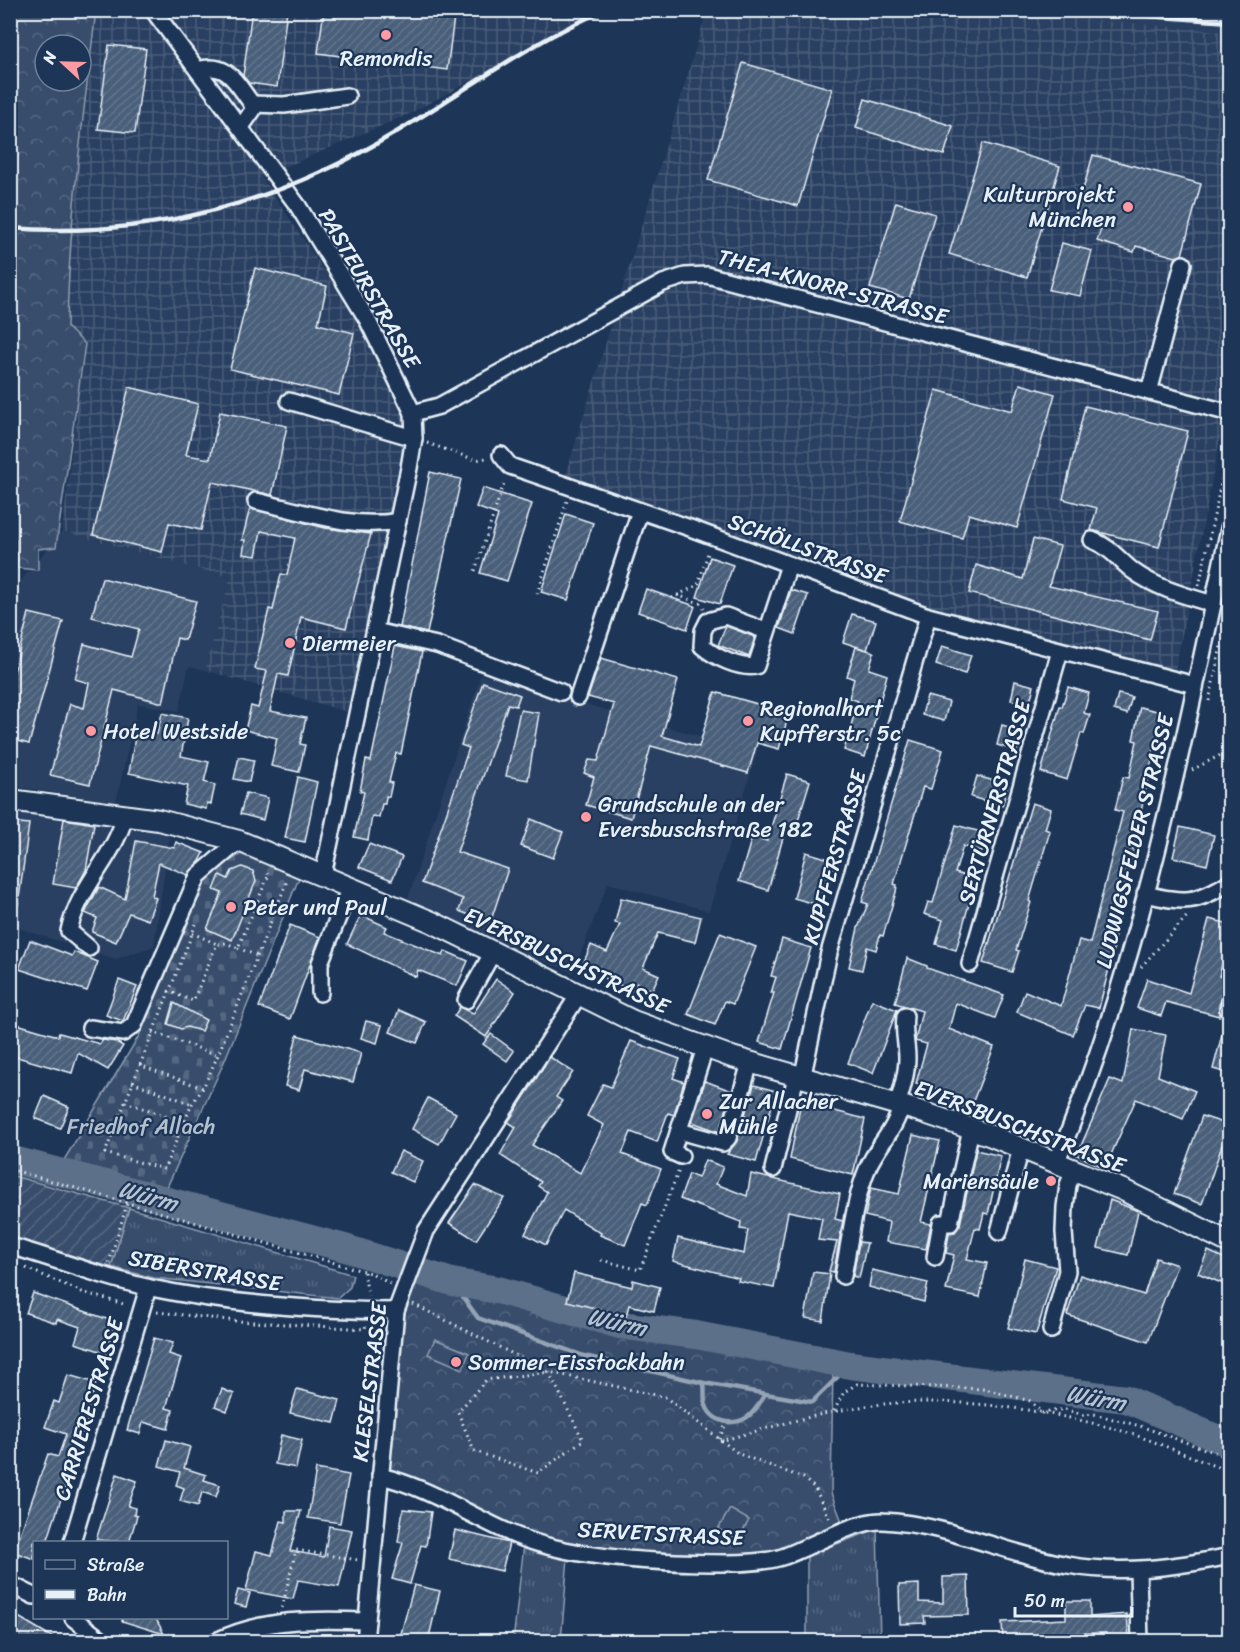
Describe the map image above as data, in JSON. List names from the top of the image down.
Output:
{
  "streets": {
    "main road": ["EVERSBUSCHSTRASSE"],
    "street": [
      "THEA-KNORR-STRASSE",
      "PASTEURSTRASSE",
      "SCHÖLLSTRASSE",
      "SERTÜRNERSTRASSE",
      "LUDWIGSFELDER STRASSE",
      "KUPFFERSTRASSE",
      "SIBERSTRASSE",
      "KLESELSTRASSE",
      "CARRIERESTRASSE",
      "SERVETSTRASSE"
    ]
  },
  "crossings": [
    ["THEA-KNORR-STRASSE", "PASTEURSTRASSE"],
    ["PASTEURSTRASSE", "EVERSBUSCHSTRASSE"],
    ["SCHÖLLSTRASSE", "SERTÜRNERSTRASSE"],
    ["SCHÖLLSTRASSE", "LUDWIGSFELDER STRASSE"],
    ["SCHÖLLSTRASSE", "KUPFFERSTRASSE"],
    ["LUDWIGSFELDER STRASSE", "EVERSBUSCHSTRASSE"],
    ["KUPFFERSTRASSE", "EVERSBUSCHSTRASSE"],
    ["EVERSBUSCHSTRASSE", "KLESELSTRASSE"],
    ["SIBERSTRASSE", "KLESELSTRASSE"],
    ["SIBERSTRASSE", "CARRIERESTRASSE"],
    ["KLESELSTRASSE", "SERVETSTRASSE"]
  ],
  "water": ["Würm"],
  "parks": ["Friedhof Allach"],
  "places": [
    "Remondis",
    "Kulturprojekt München",
    "Diermeier",
    "Regionalhort Kupfferstr. 5c",
    "Hotel Westside",
    "Grundschule an der Eversbuschstraße 182",
    "Peter und Paul",
    "Zur Allacher Mühle",
    "Mariensäule",
    "Sommer-Eisstockbahn"
  ],
  "legend": ["Straße", "Bahn"],
  "scale_bar": "50 m",
  "north": "left"
}
